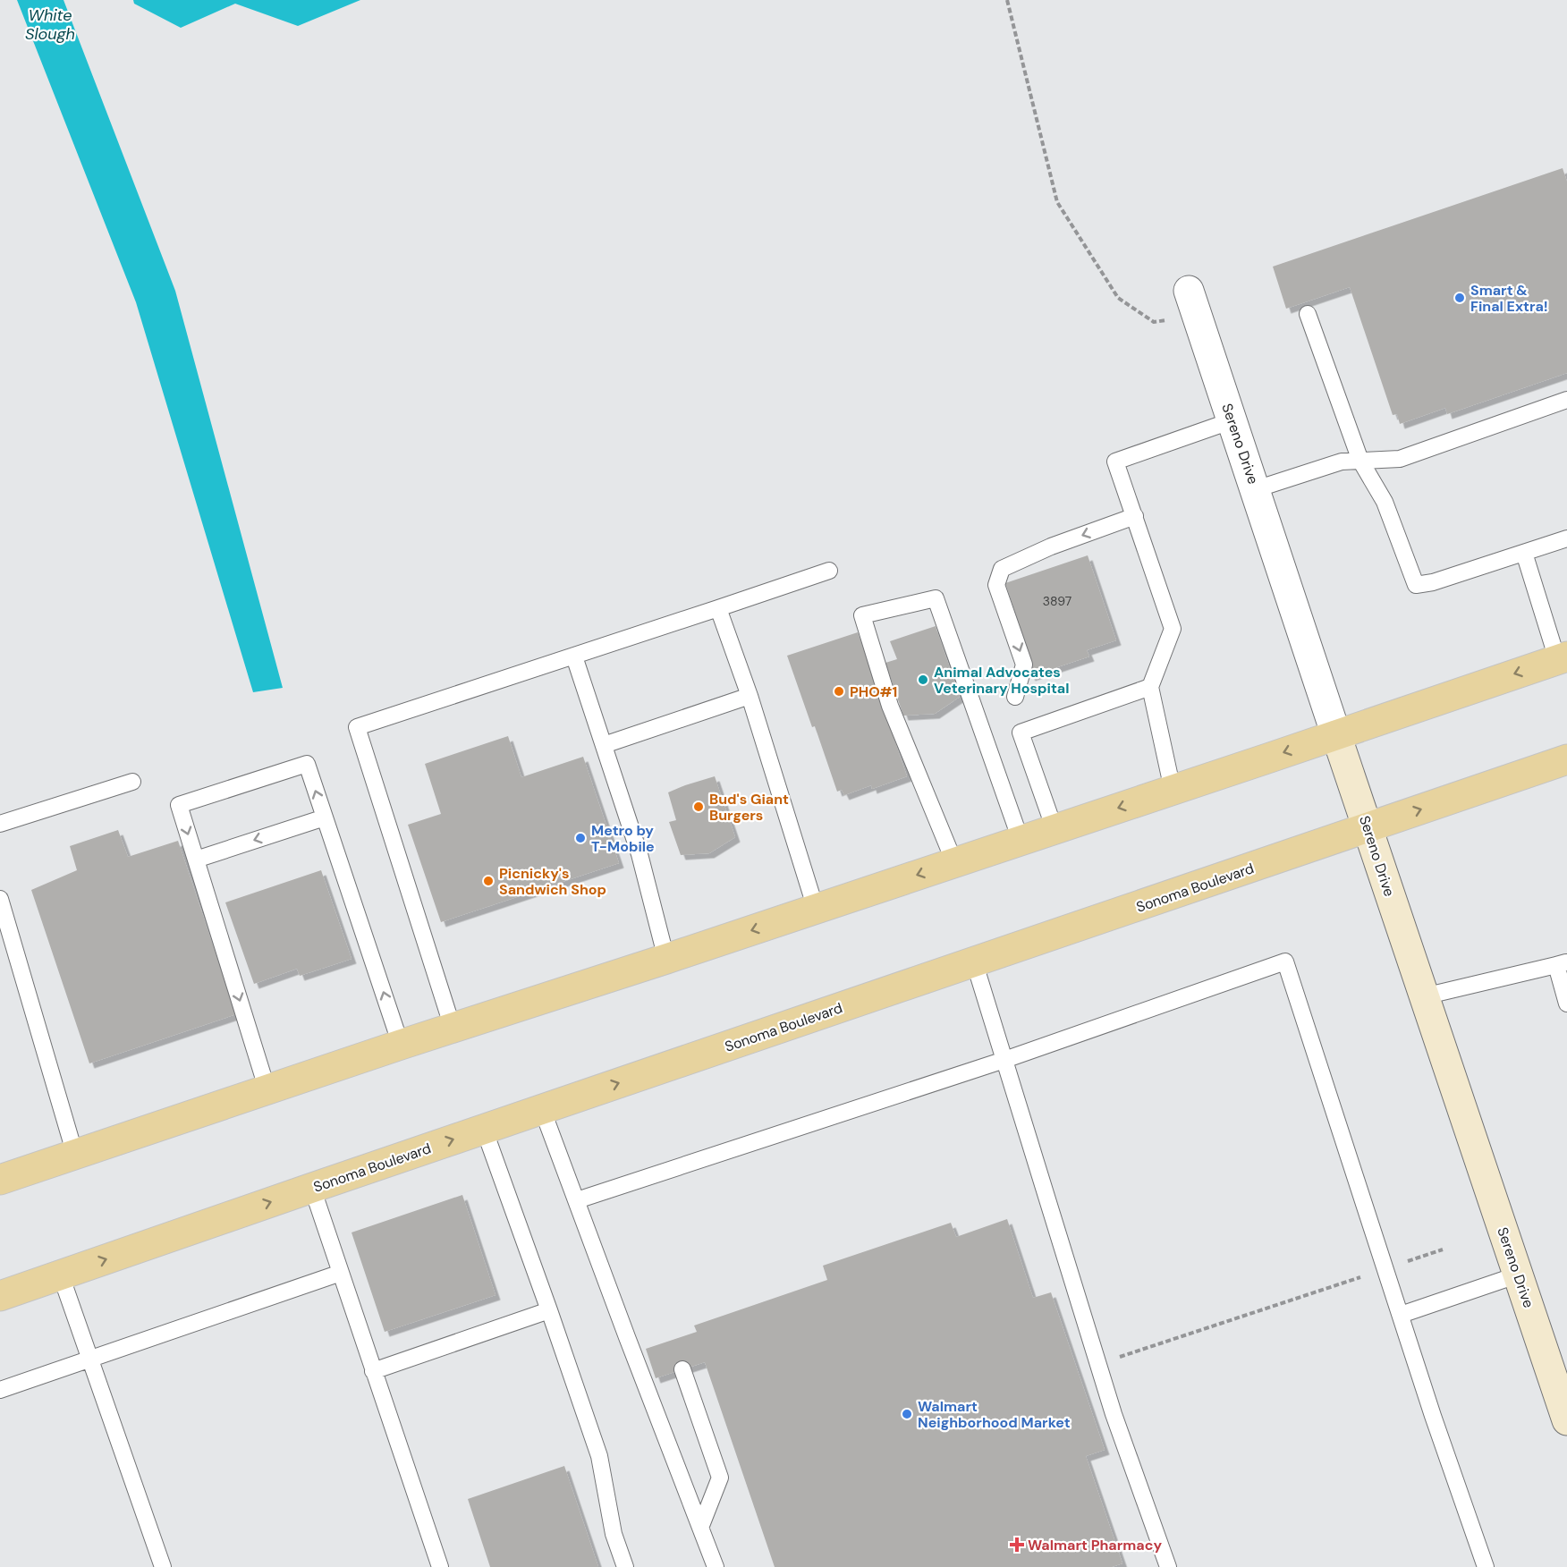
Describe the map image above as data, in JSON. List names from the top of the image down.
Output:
{
  "streets": {
    "main road": ["Sonoma Boulevard"],
    "street": ["Sereno Drive"]
  },
  "crossings": [
    ["Sereno Drive", "Sonoma Boulevard"]
  ],
  "water": ["White Slough"],
  "places": {
    "other": [
      "Smart & Final Extra!",
      "Animal Advocates Veterinary Hospital",
      "PHO#1",
      "Bud's Giant Burgers",
      "Metro by T-Mobile",
      "Picnicky's Sandwich Shop",
      "Walmart Neighborhood Market"
    ],
    "health": ["Walmart Pharmacy"]
  },
  "house_numbers": ["3897"]
}
